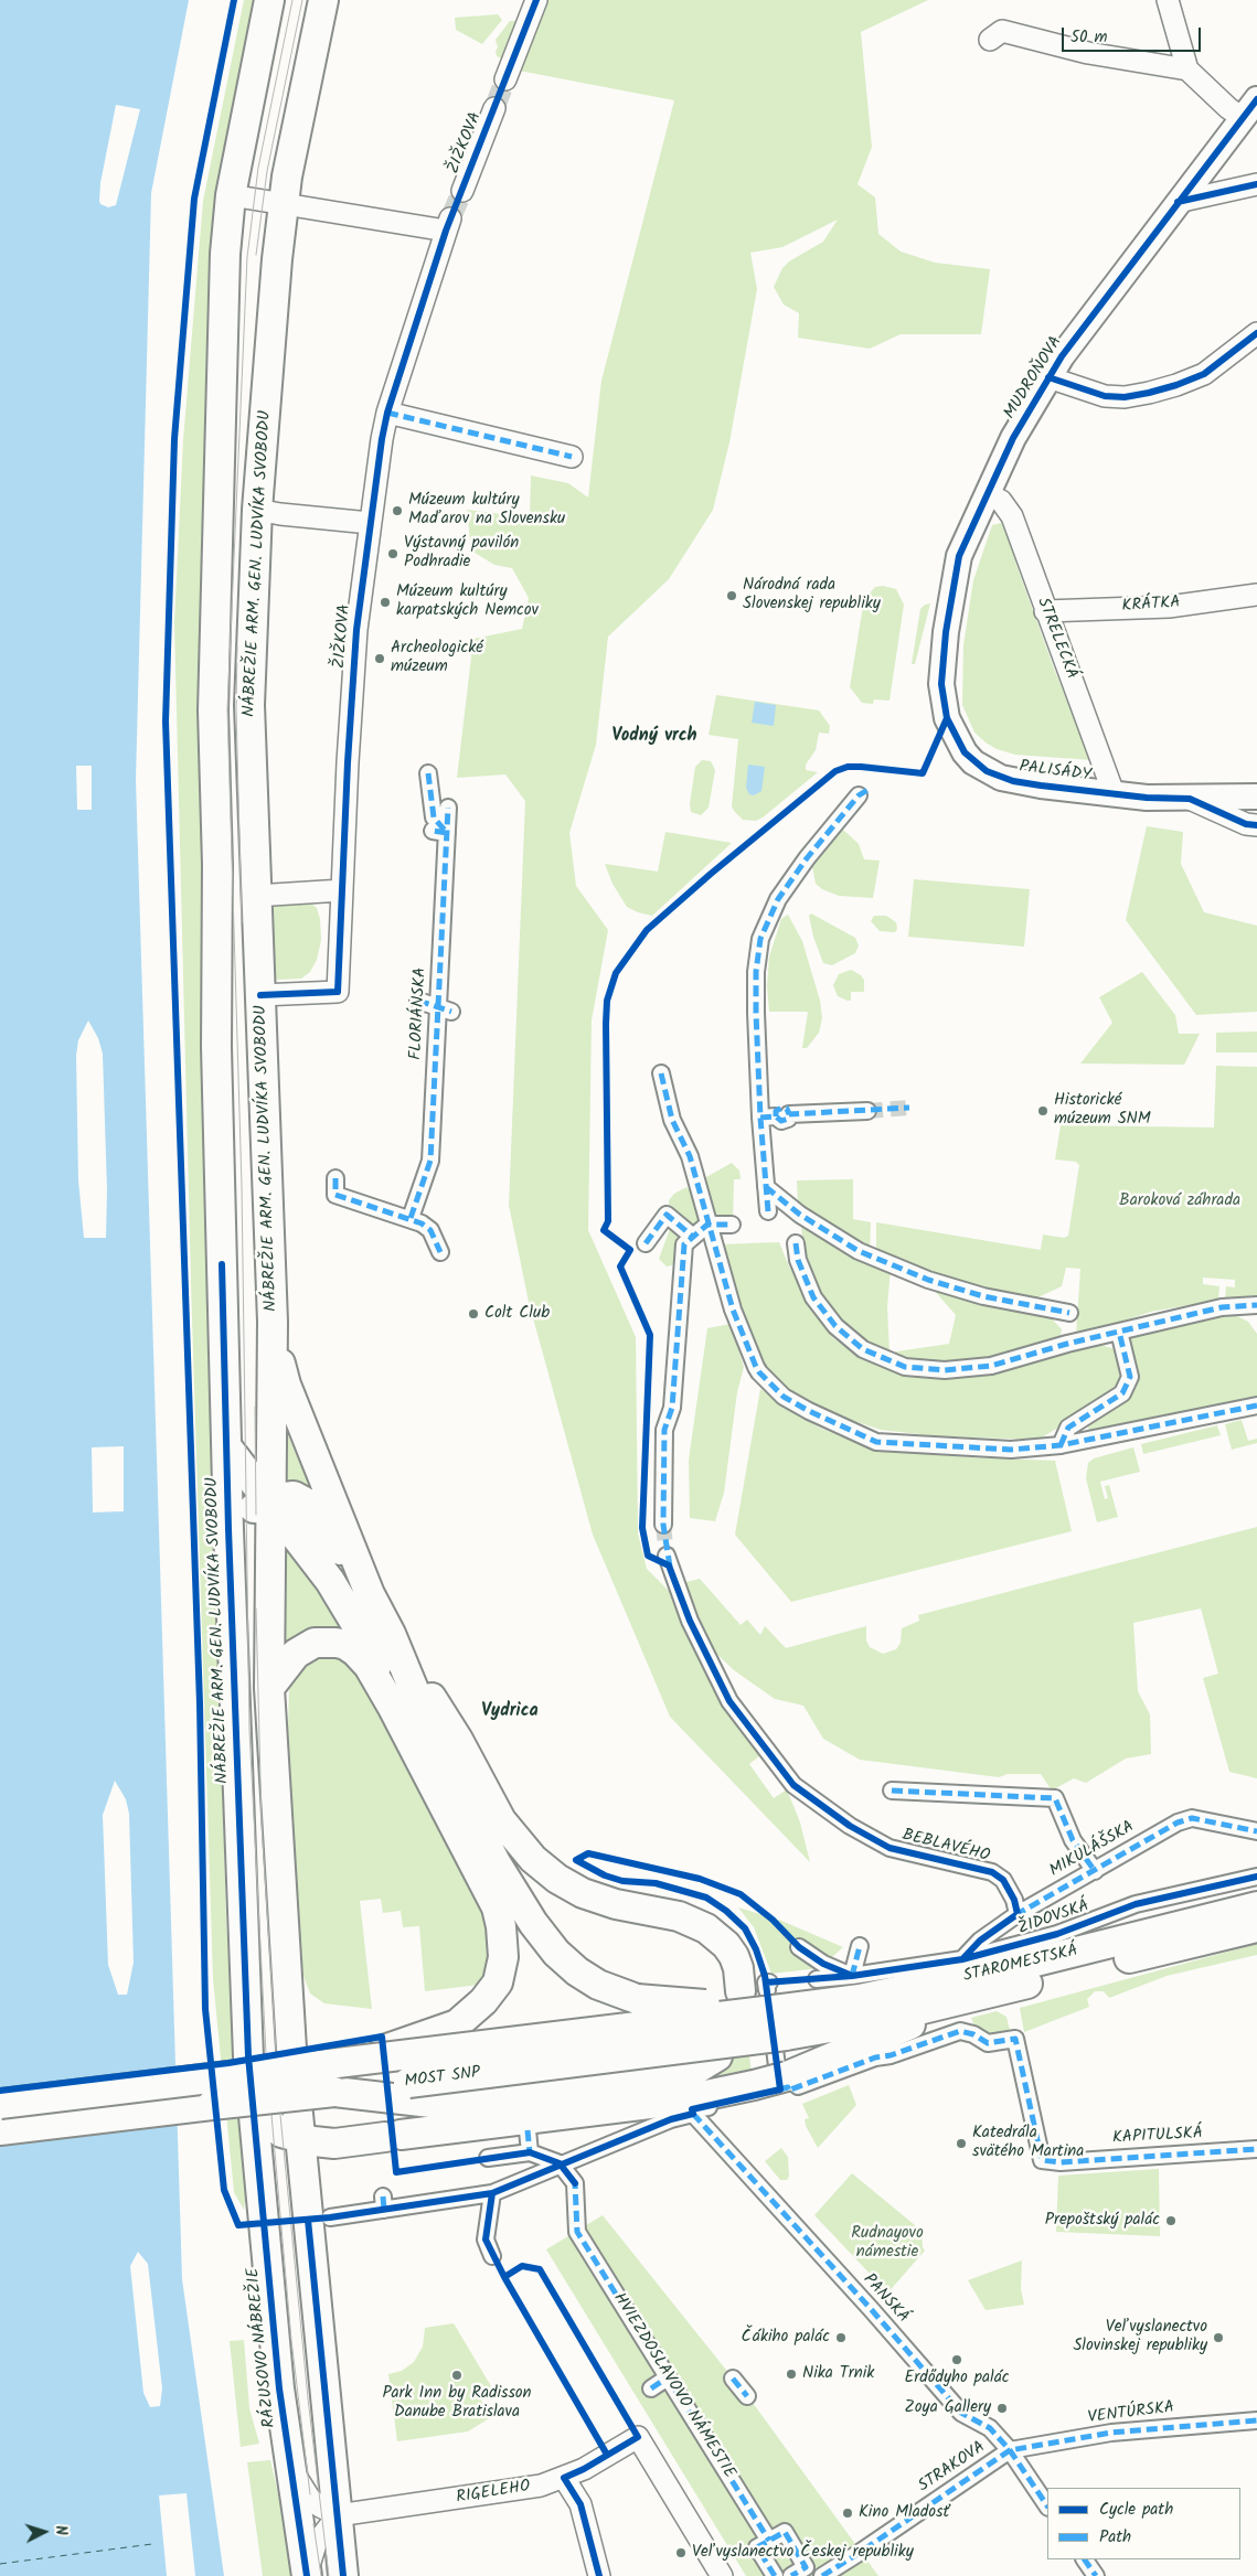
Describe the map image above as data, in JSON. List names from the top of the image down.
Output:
{
  "streets": {
    "main road": [
      "NÁBREŽIE ARM. GEN. LUDVÍKA SVOBODU",
      "STAROMESTSKÁ",
      "MOST SNP",
      "RÁZUSOVO NÁBREŽIE"
    ],
    "street": [
      "ŽIŽKOVA",
      "MUDROŇOVA",
      "KRÁTKA",
      "STRELECKÁ",
      "PALISÁDY",
      "FLORIÁNSKA",
      "BEBLAVÉHO",
      "MIKULÁŠSKA",
      "ŽIDOVSKÁ",
      "KAPITULSKÁ",
      "PANSKÁ",
      "HVIEZDOSLAVOVO NÁMESTIE",
      "VENTÚRSKA",
      "STRAKOVA",
      "RIGELEHO"
    ]
  },
  "crossings": [
    ["ŽIŽKOVA", "NÁBREŽIE ARM. GEN. LUDVÍKA SVOBODU"],
    ["MUDROŇOVA", "STRELECKÁ"],
    ["MUDROŇOVA", "PALISÁDY"],
    ["KRÁTKA", "STRELECKÁ"],
    ["STRELECKÁ", "PALISÁDY"],
    ["BEBLAVÉHO", "MIKULÁŠSKA"],
    ["MIKULÁŠSKA", "ŽIDOVSKÁ"],
    ["STAROMESTSKÁ", "MOST SNP"],
    ["KAPITULSKÁ", "PANSKÁ"],
    ["PANSKÁ", "VENTÚRSKA"],
    ["PANSKÁ", "STRAKOVA"],
    ["VENTÚRSKA", "STRAKOVA"]
  ],
  "districts": ["Vodný vrch", "Vydrica"],
  "parks": ["Baroková záhrada", "Rudnayovo námestie"],
  "places": [
    "Múzeum kultúry Maďarov na Slovensku",
    "Výstavný pavilón Podhradie",
    "Národná rada Slovenskej republiky",
    "Múzeum kultúry karpatských Nemcov",
    "Archeologické múzeum",
    "Historické múzeum SNM",
    "Colt Club",
    "Katedrála svätého Martina",
    "Prepoštský palác",
    "Čákiho palác",
    "Veľvyslanectvo Slovinskej republiky",
    "Erdődyho palác",
    "Nika Trnik",
    "Park Inn by Radisson Danube Bratislava",
    "Zoya Gallery",
    "Kino Mladosť",
    "Veľvyslanectvo Českej republiky"
  ],
  "legend": ["Cycle path", "Path"],
  "scale_bar": "50 m",
  "north": "right"
}
